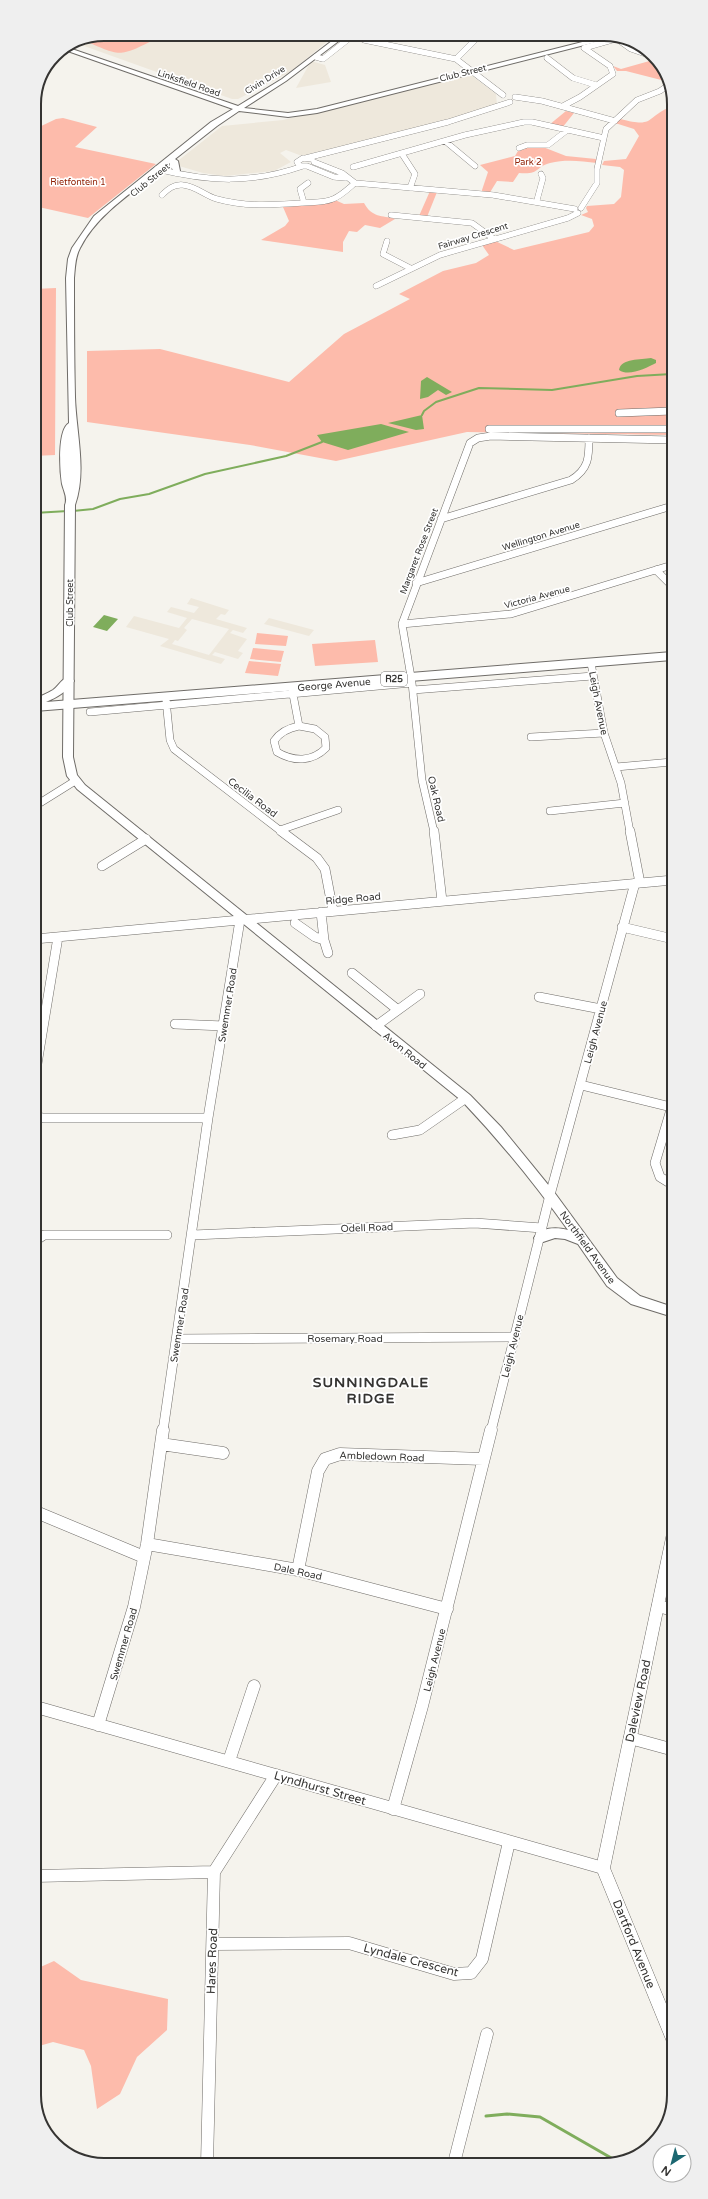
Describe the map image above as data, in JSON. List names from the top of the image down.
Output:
{
  "streets": {
    "main road": [
      "Club Street",
      "Civin Drive",
      "Linksfield Road",
      "R25",
      "George Avenue",
      "Avon Road",
      "Northfield Avenue"
    ],
    "street": [
      "Fairway Crescent",
      "Wellington Avenue",
      "Margaret Rose Street",
      "Victoria Avenue",
      "Leigh Avenue",
      "Cecilia Road",
      "Oak Road",
      "Ridge Road",
      "Swemmer Road",
      "Odell Road",
      "Rosemary Road",
      "Ambledown Road",
      "Dale Road",
      "Daleview Road",
      "Lyndhurst Street",
      "Dartford Avenue",
      "Lyndale Crescent",
      "Hares Road"
    ]
  },
  "crossings": [
    ["Club Street", "Civin Drive"],
    ["Club Street", "Linksfield Road"],
    ["Club Street", "R25"],
    ["Club Street", "George Avenue"],
    ["Civin Drive", "Linksfield Road"],
    ["Wellington Avenue", "Margaret Rose Street"],
    ["Margaret Rose Street", "Victoria Avenue"],
    ["Margaret Rose Street", "George Avenue"],
    ["Margaret Rose Street", "Oak Road"],
    ["R25", "George Avenue"],
    ["George Avenue", "Leigh Avenue"],
    ["George Avenue", "Cecilia Road"],
    ["George Avenue", "Oak Road"],
    ["Leigh Avenue", "Ridge Road"],
    ["Leigh Avenue", "Avon Road"],
    ["Leigh Avenue", "Odell Road"],
    ["Leigh Avenue", "Northfield Avenue"],
    ["Leigh Avenue", "Rosemary Road"],
    ["Leigh Avenue", "Ambledown Road"],
    ["Leigh Avenue", "Dale Road"],
    ["Leigh Avenue", "Lyndhurst Street"],
    ["Cecilia Road", "Ridge Road"],
    ["Oak Road", "Ridge Road"],
    ["Ridge Road", "Swemmer Road"],
    ["Ridge Road", "Avon Road"],
    ["Swemmer Road", "Avon Road"],
    ["Swemmer Road", "Odell Road"],
    ["Swemmer Road", "Rosemary Road"],
    ["Swemmer Road", "Dale Road"],
    ["Swemmer Road", "Lyndhurst Street"],
    ["Avon Road", "Northfield Avenue"],
    ["Ambledown Road", "Dale Road"],
    ["Daleview Road", "Lyndhurst Street"],
    ["Daleview Road", "Dartford Avenue"],
    ["Lyndhurst Street", "Dartford Avenue"],
    ["Lyndhurst Street", "Lyndale Crescent"],
    ["Lyndale Crescent", "Hares Road"]
  ],
  "districts": ["SUNNINGDALE RIDGE"],
  "parks": ["Park 2", "Rietfontein 1"],
  "north": "bottom left"
}
